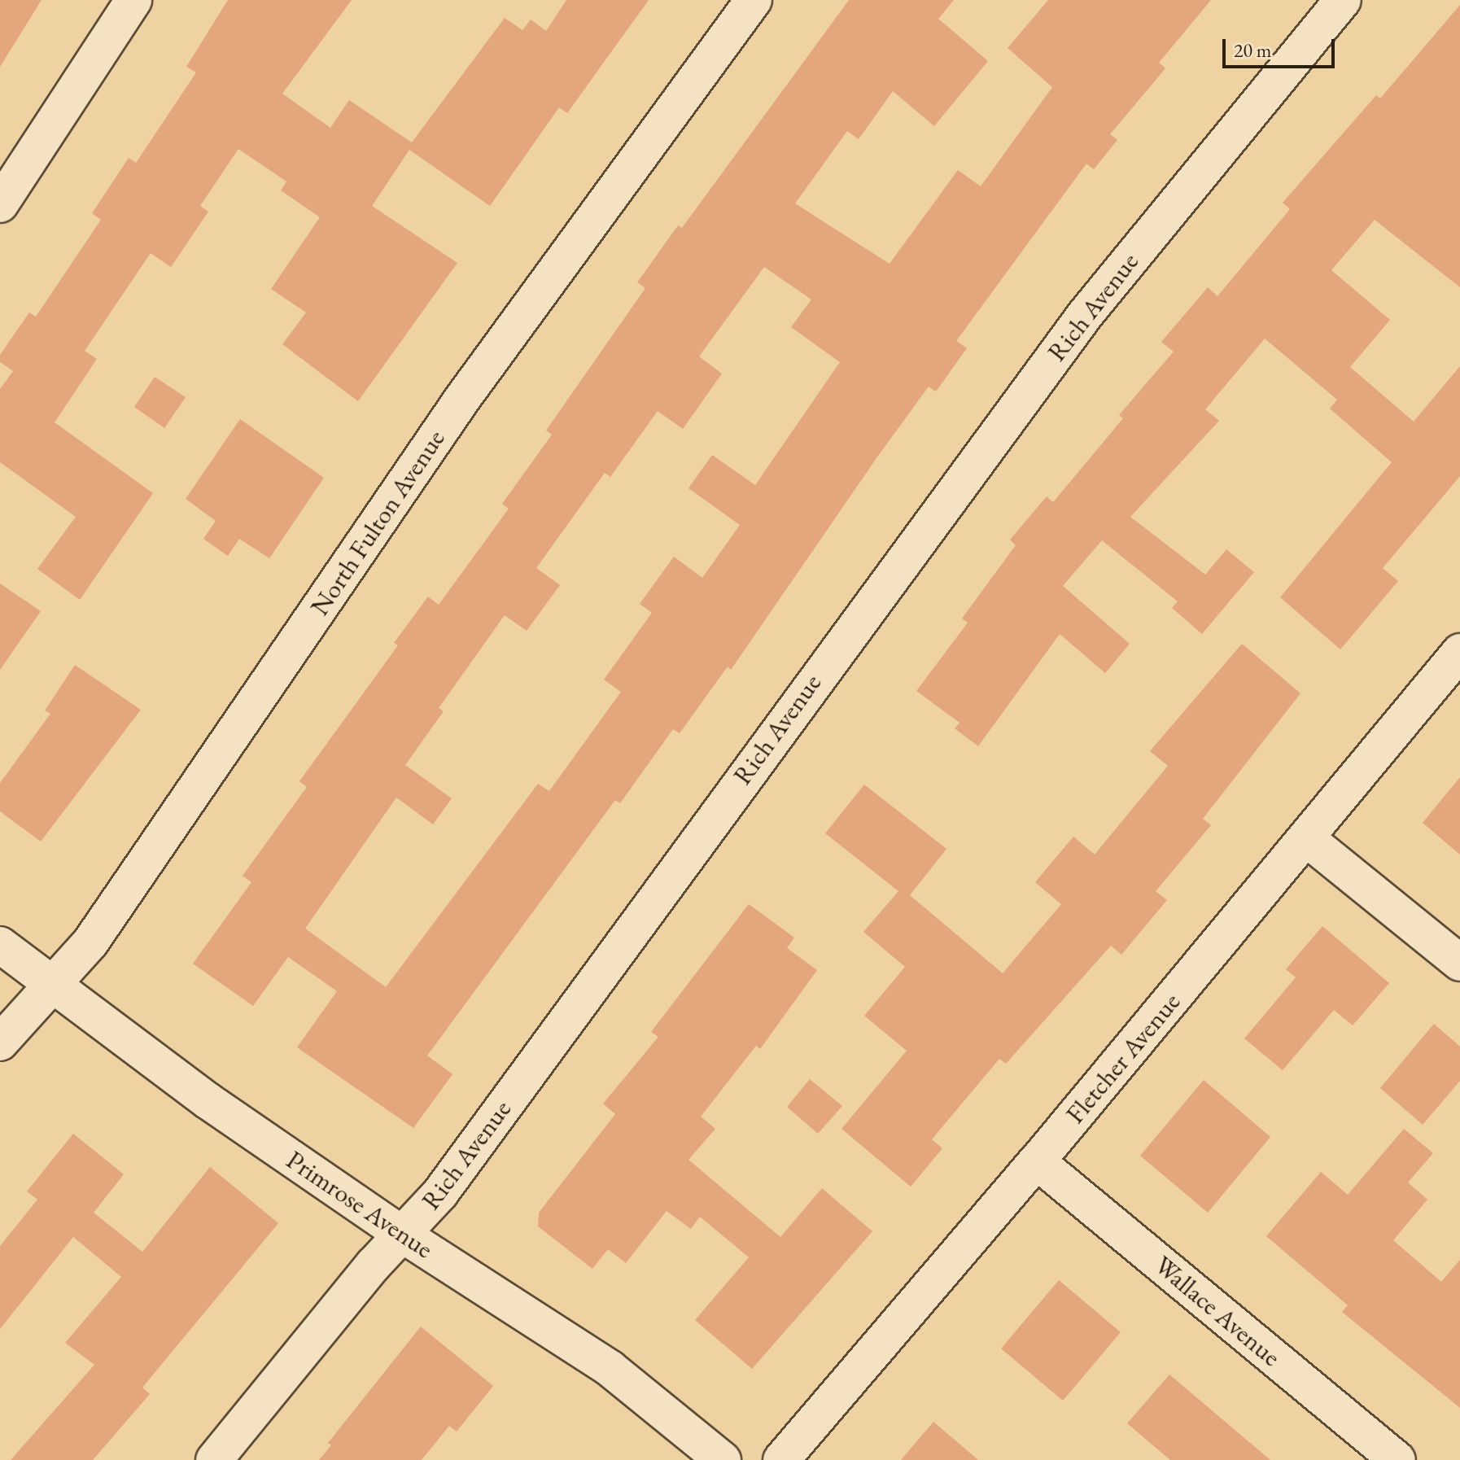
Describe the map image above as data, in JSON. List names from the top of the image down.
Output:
{
  "streets": {
    "street": [
      "Rich Avenue",
      "North Fulton Avenue",
      "Fletcher Avenue",
      "Primrose Avenue",
      "Wallace Avenue"
    ]
  },
  "crossings": [
    ["Rich Avenue", "Primrose Avenue"],
    ["North Fulton Avenue", "Primrose Avenue"],
    ["Fletcher Avenue", "Wallace Avenue"]
  ],
  "scale_bar": "20 m"
}
